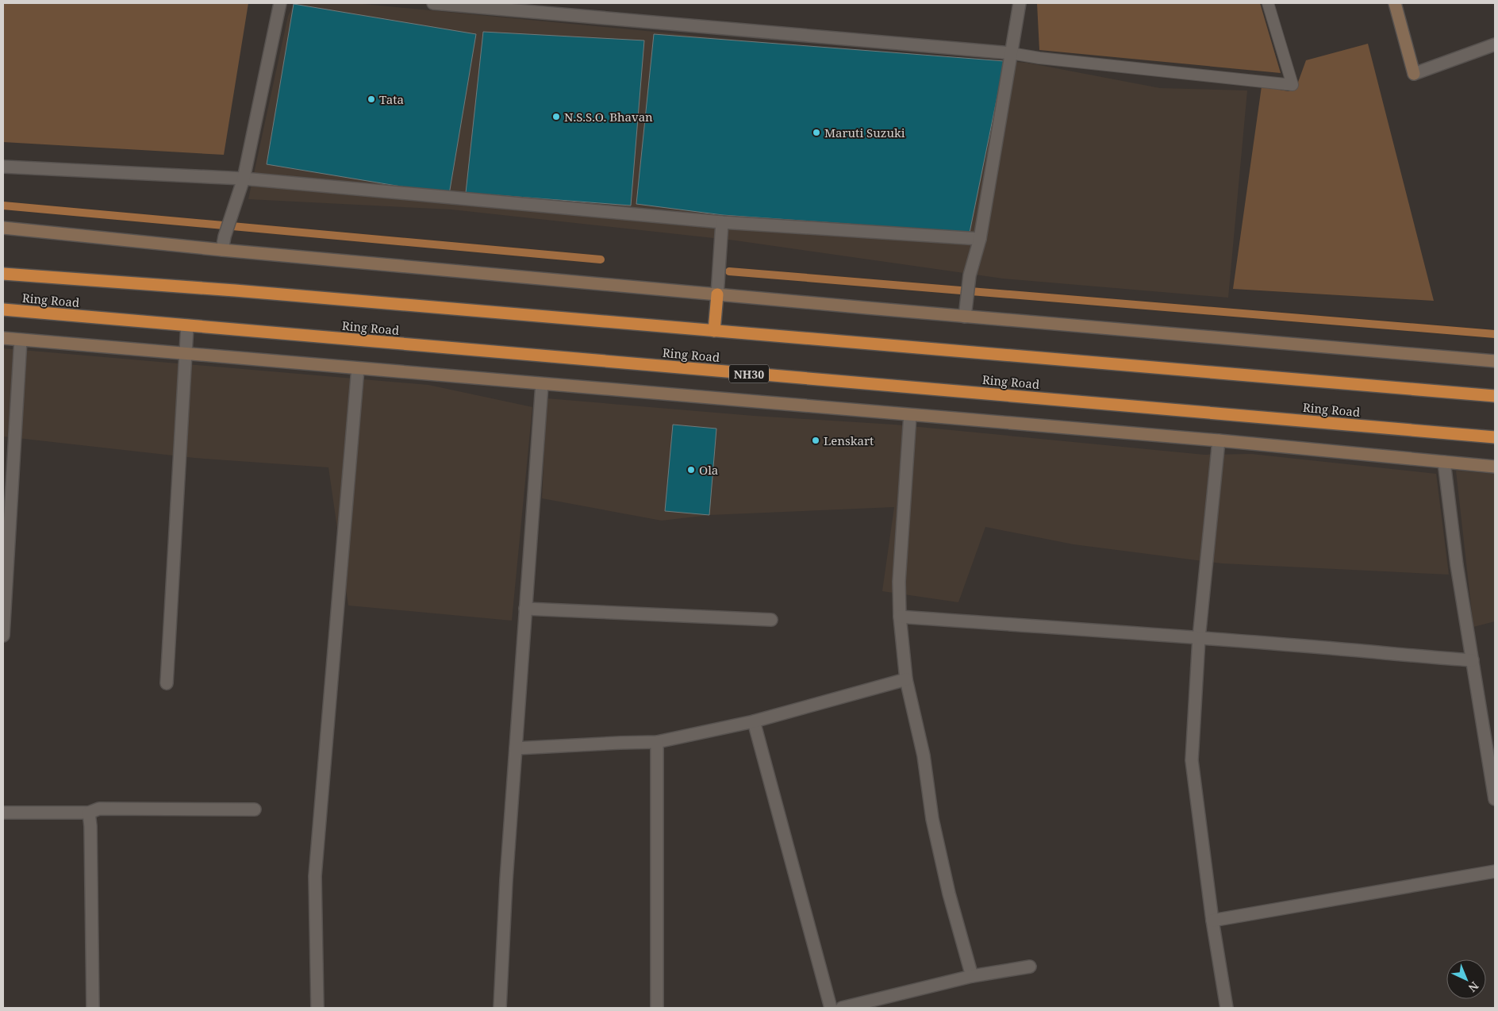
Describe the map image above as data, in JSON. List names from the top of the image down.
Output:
{
  "streets": {
    "highway": ["Ring Road", "NH30"]
  },
  "places": [
    "Tata",
    "N.S.S.O. Bhavan",
    "Maruti Suzuki",
    "Lenskart",
    "Ola"
  ],
  "north": "bottom right"
}
